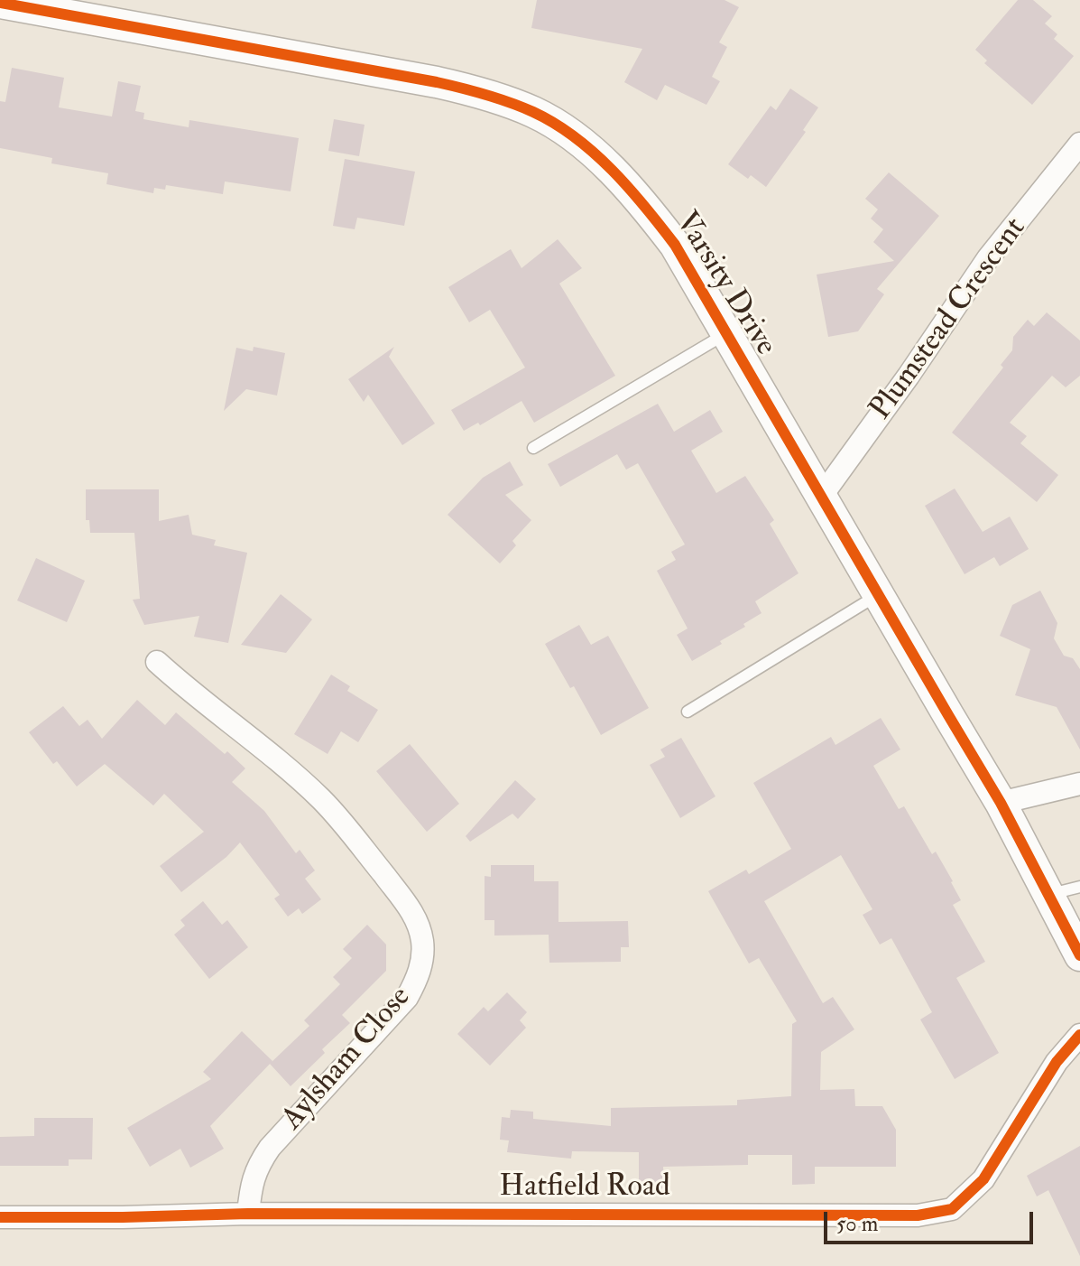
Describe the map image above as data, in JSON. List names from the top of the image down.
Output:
{
  "streets": {
    "street": [
      "Varsity Drive",
      "Plumstead Crescent",
      "Aylsham Close",
      "Hatfield Road"
    ]
  },
  "crossings": [
    ["Varsity Drive", "Plumstead Crescent"],
    ["Aylsham Close", "Hatfield Road"]
  ],
  "scale_bar": "50 m"
}
